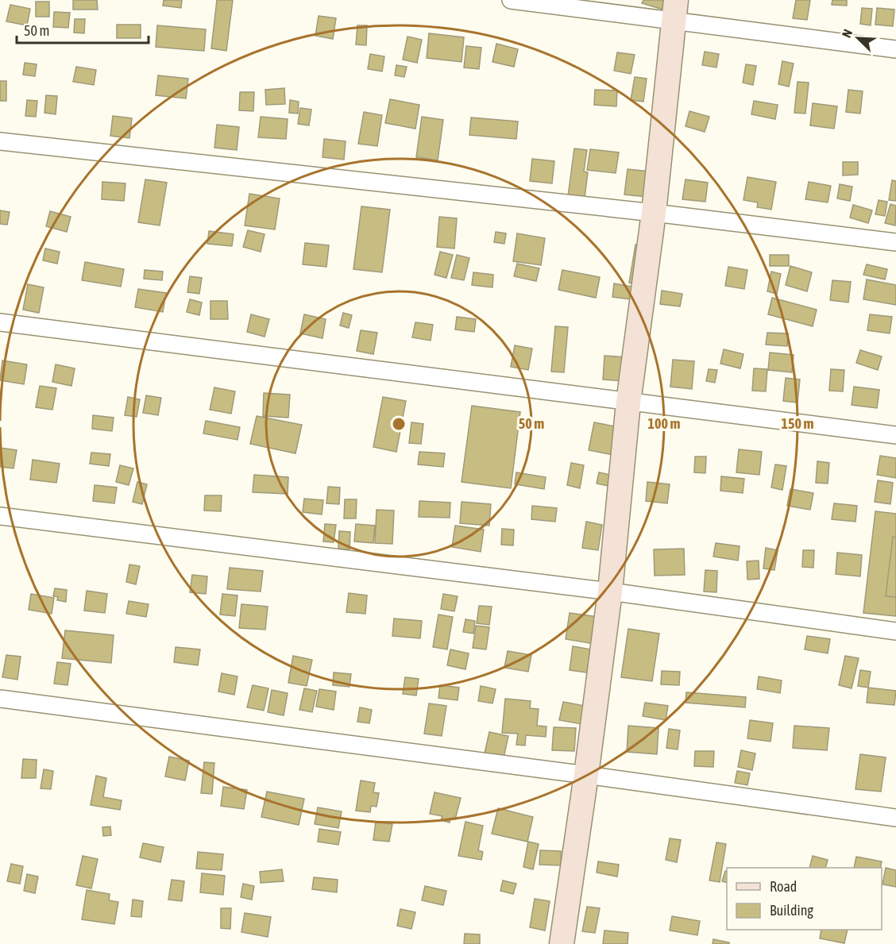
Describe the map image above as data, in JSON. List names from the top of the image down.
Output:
{
  "legend": ["Road", "Building"],
  "scale_bar": "50 m",
  "north": "top left",
  "rings": ["50 m", "100 m", "150 m"]
}
